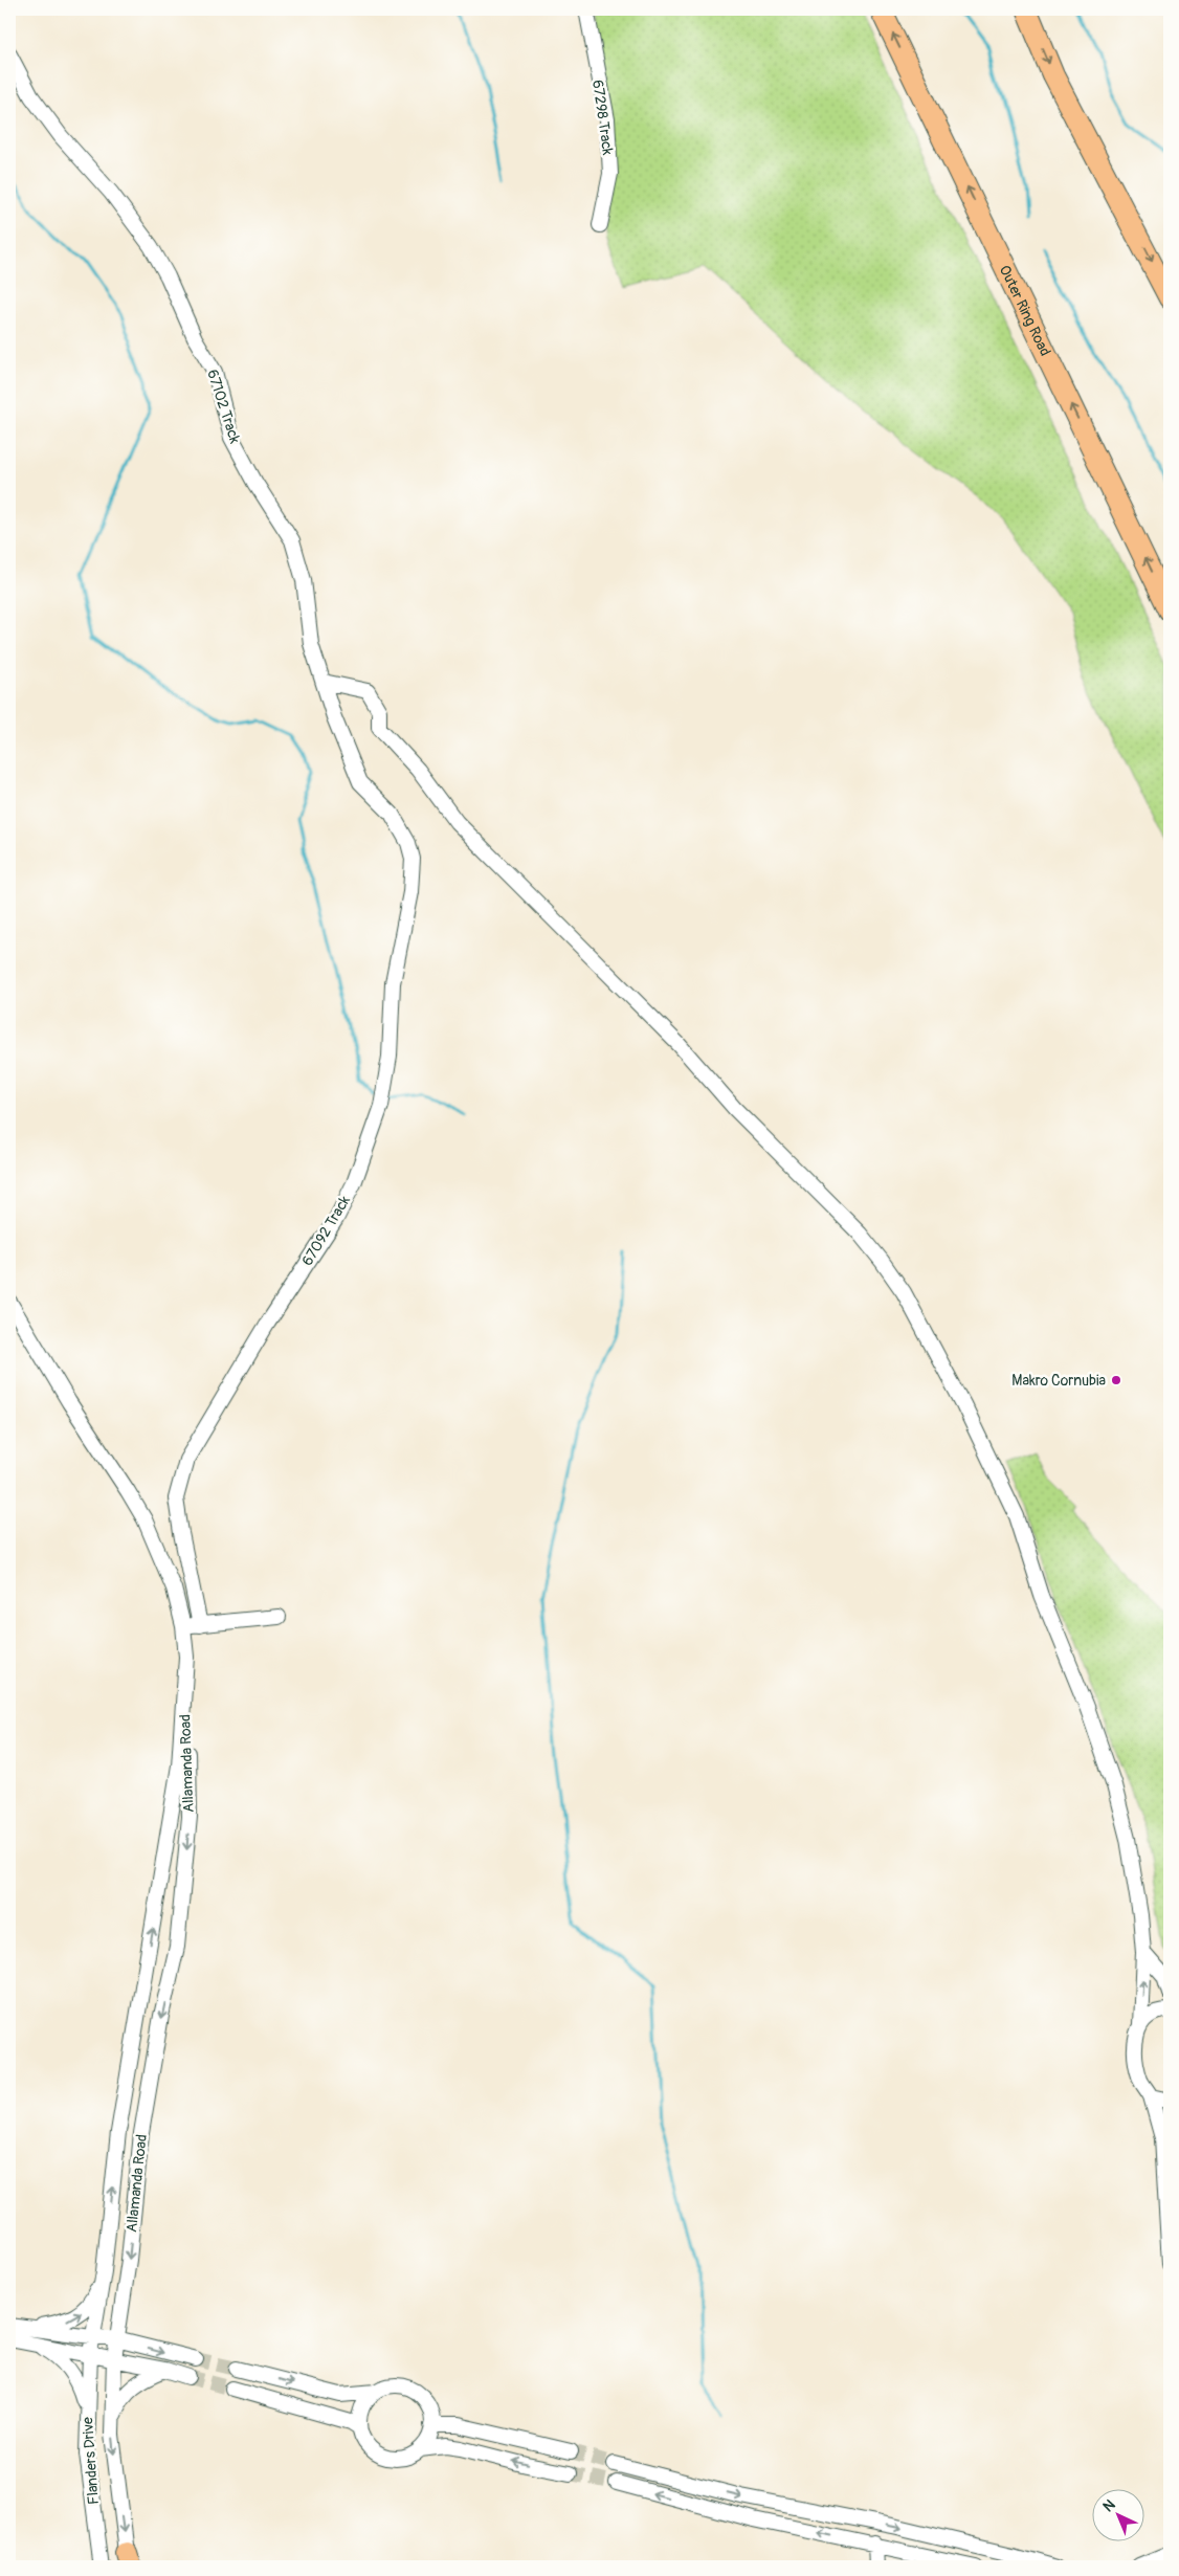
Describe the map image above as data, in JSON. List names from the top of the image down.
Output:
{
  "streets": {
    "highway": ["Outer Ring Road"],
    "street": [
      "67298 Track",
      "67102 Track",
      "67092 Track",
      "Allamanda Road",
      "Flanders Drive"
    ]
  },
  "crossings": [
    ["67102 Track", "67092 Track"],
    ["Allamanda Road", "Flanders Drive"]
  ],
  "places": ["Makro Cornubia"],
  "north": "top left"
}
